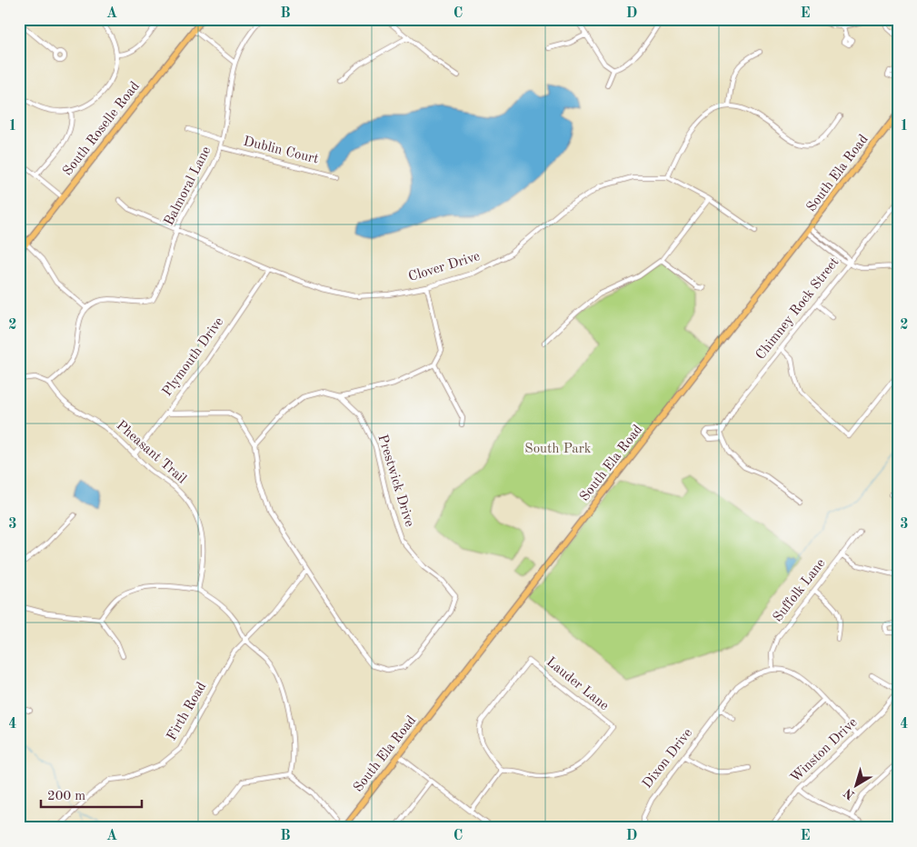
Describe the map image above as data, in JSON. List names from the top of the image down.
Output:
{
  "streets": {
    "main road": ["South Roselle Road", "South Ela Road"],
    "street": [
      "Dublin Court",
      "Balmoral Lane",
      "Clover Drive",
      "Chimney Rock Street",
      "Plymouth Drive",
      "Pheasant Trail",
      "Prestwick Drive",
      "Suffolk Lane",
      "Lauder Lane",
      "Firth Road",
      "Winston Drive",
      "Dixon Drive"
    ]
  },
  "crossings": [
    ["Dublin Court", "Balmoral Lane"],
    ["Balmoral Lane", "Clover Drive"],
    ["Clover Drive", "Plymouth Drive"],
    ["Plymouth Drive", "Pheasant Trail"],
    ["Prestwick Drive", "Firth Road"],
    ["Suffolk Lane", "Dixon Drive"]
  ],
  "parks": ["South Park"],
  "scale_bar": "200 m",
  "north": "bottom left",
  "grid": {
    "columns": [
      "A",
      "B",
      "C",
      "D",
      "E"
    ],
    "rows": [
      "1",
      "2",
      "3",
      "4"
    ]
  }
}
